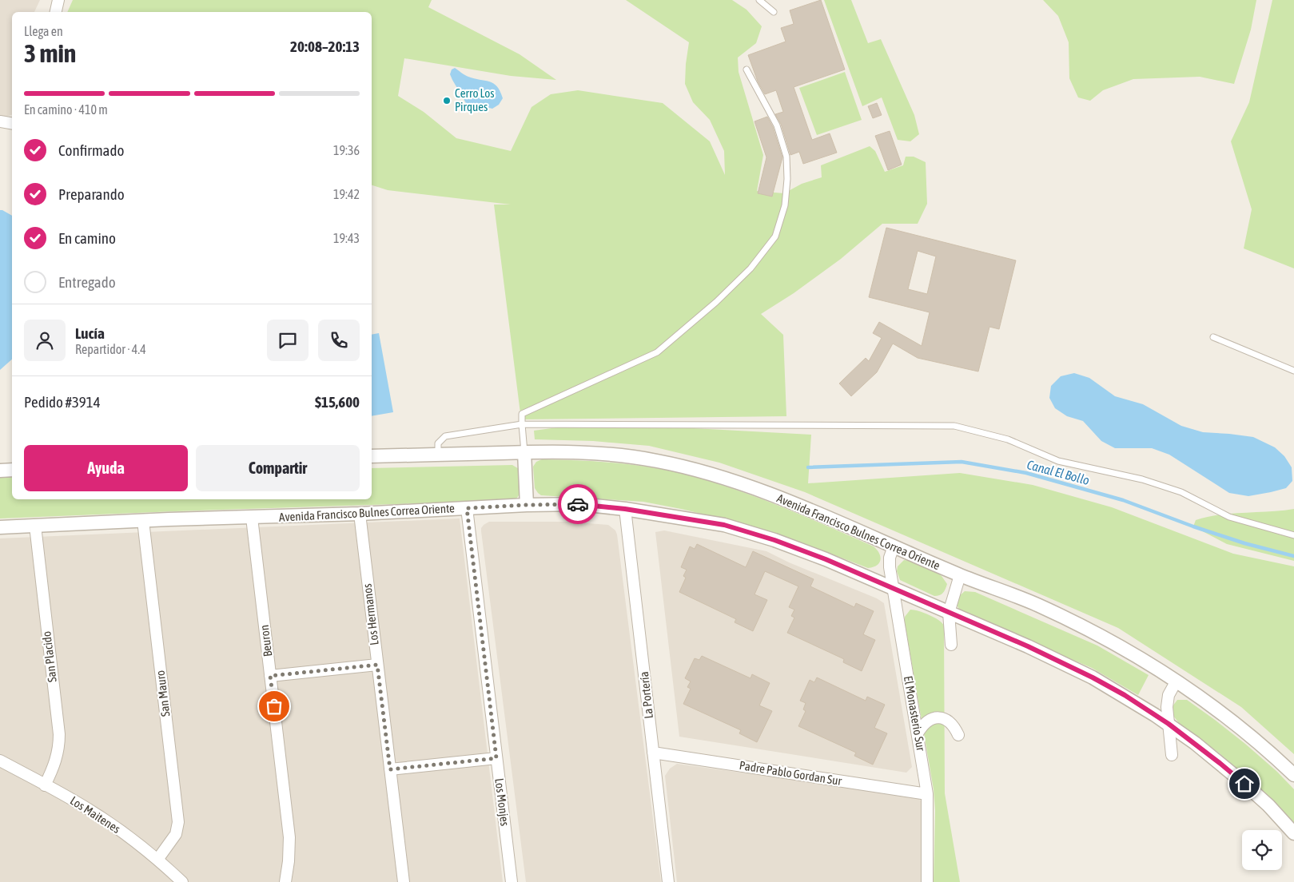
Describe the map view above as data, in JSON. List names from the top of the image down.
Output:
{
  "streets": {
    "street": [
      "Avenida Francisco Bulnes Correa Oriente",
      "Los Hermanos",
      "Beuron",
      "San Placido",
      "San Mauro",
      "La Portería",
      "El Monasterio Sur",
      "Padre Pablo Gordan Sur",
      "Los Monjes",
      "Los Maitenes"
    ]
  },
  "crossings": [
    ["Avenida Francisco Bulnes Correa Oriente", "Los Hermanos"],
    ["Avenida Francisco Bulnes Correa Oriente", "Beuron"],
    ["Avenida Francisco Bulnes Correa Oriente", "San Placido"],
    ["Avenida Francisco Bulnes Correa Oriente", "San Mauro"],
    ["Avenida Francisco Bulnes Correa Oriente", "La Portería"],
    ["Avenida Francisco Bulnes Correa Oriente", "El Monasterio Sur"],
    ["Avenida Francisco Bulnes Correa Oriente", "Los Monjes"],
    ["San Placido", "Los Maitenes"],
    ["San Mauro", "Los Maitenes"],
    ["La Portería", "Padre Pablo Gordan Sur"],
    ["El Monasterio Sur", "Padre Pablo Gordan Sur"]
  ],
  "water": ["Canal El Bollo"],
  "places": ["Cerro Los Pirques"],
  "page": {
    "heading": ["3 min", "Llega en", "20:08–20:13"],
    "panel": [
      "Lucía",
      "Repartidor · 4.4",
      "Pedido #3914",
      "$15,600"
    ],
    "bar": "En camino · 410 m",
    "list": [
      ["Confirmado", "19:36"],
      ["Preparando", "19:42"],
      ["En camino", "19:43"],
      "Entregado"
    ],
    "buttons": ["Ayuda", "Compartir"]
  }
}
